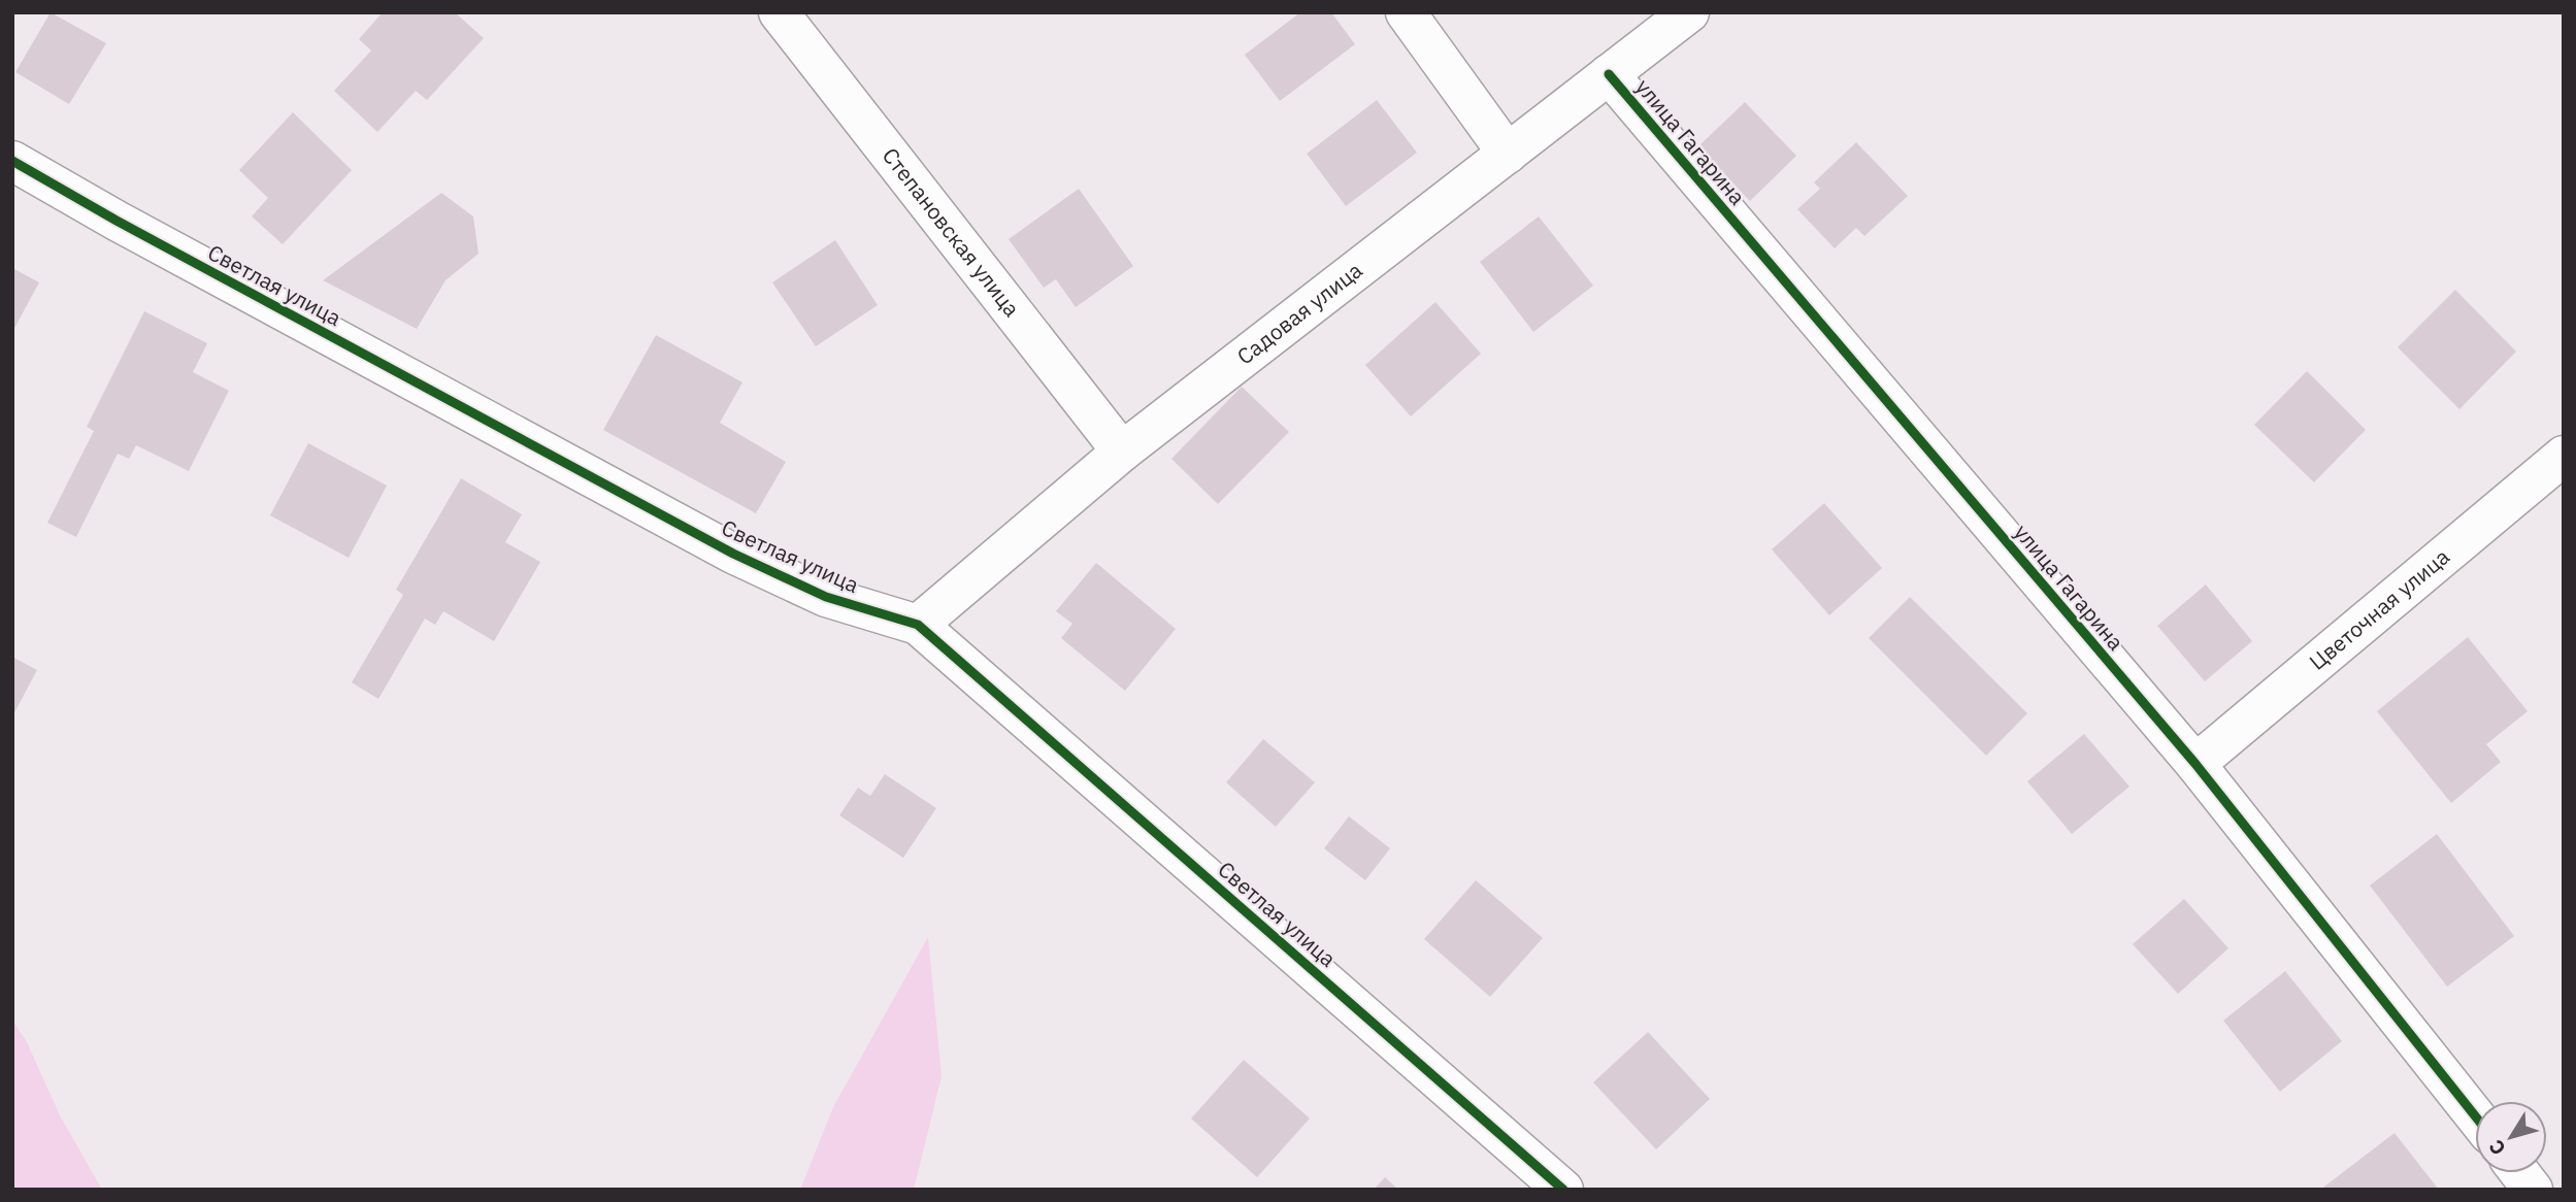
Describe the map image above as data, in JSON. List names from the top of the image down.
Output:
{
  "streets": {
    "street": [
      "улица Гагарина",
      "Степановская улица",
      "Светлая улица",
      "Садовая улица",
      "Цветочная улица"
    ]
  },
  "crossings": [
    ["улица Гагарина", "Садовая улица"],
    ["улица Гагарина", "Цветочная улица"],
    ["Степановская улица", "Садовая улица"],
    ["Светлая улица", "Садовая улица"]
  ],
  "north": "bottom left"
}
